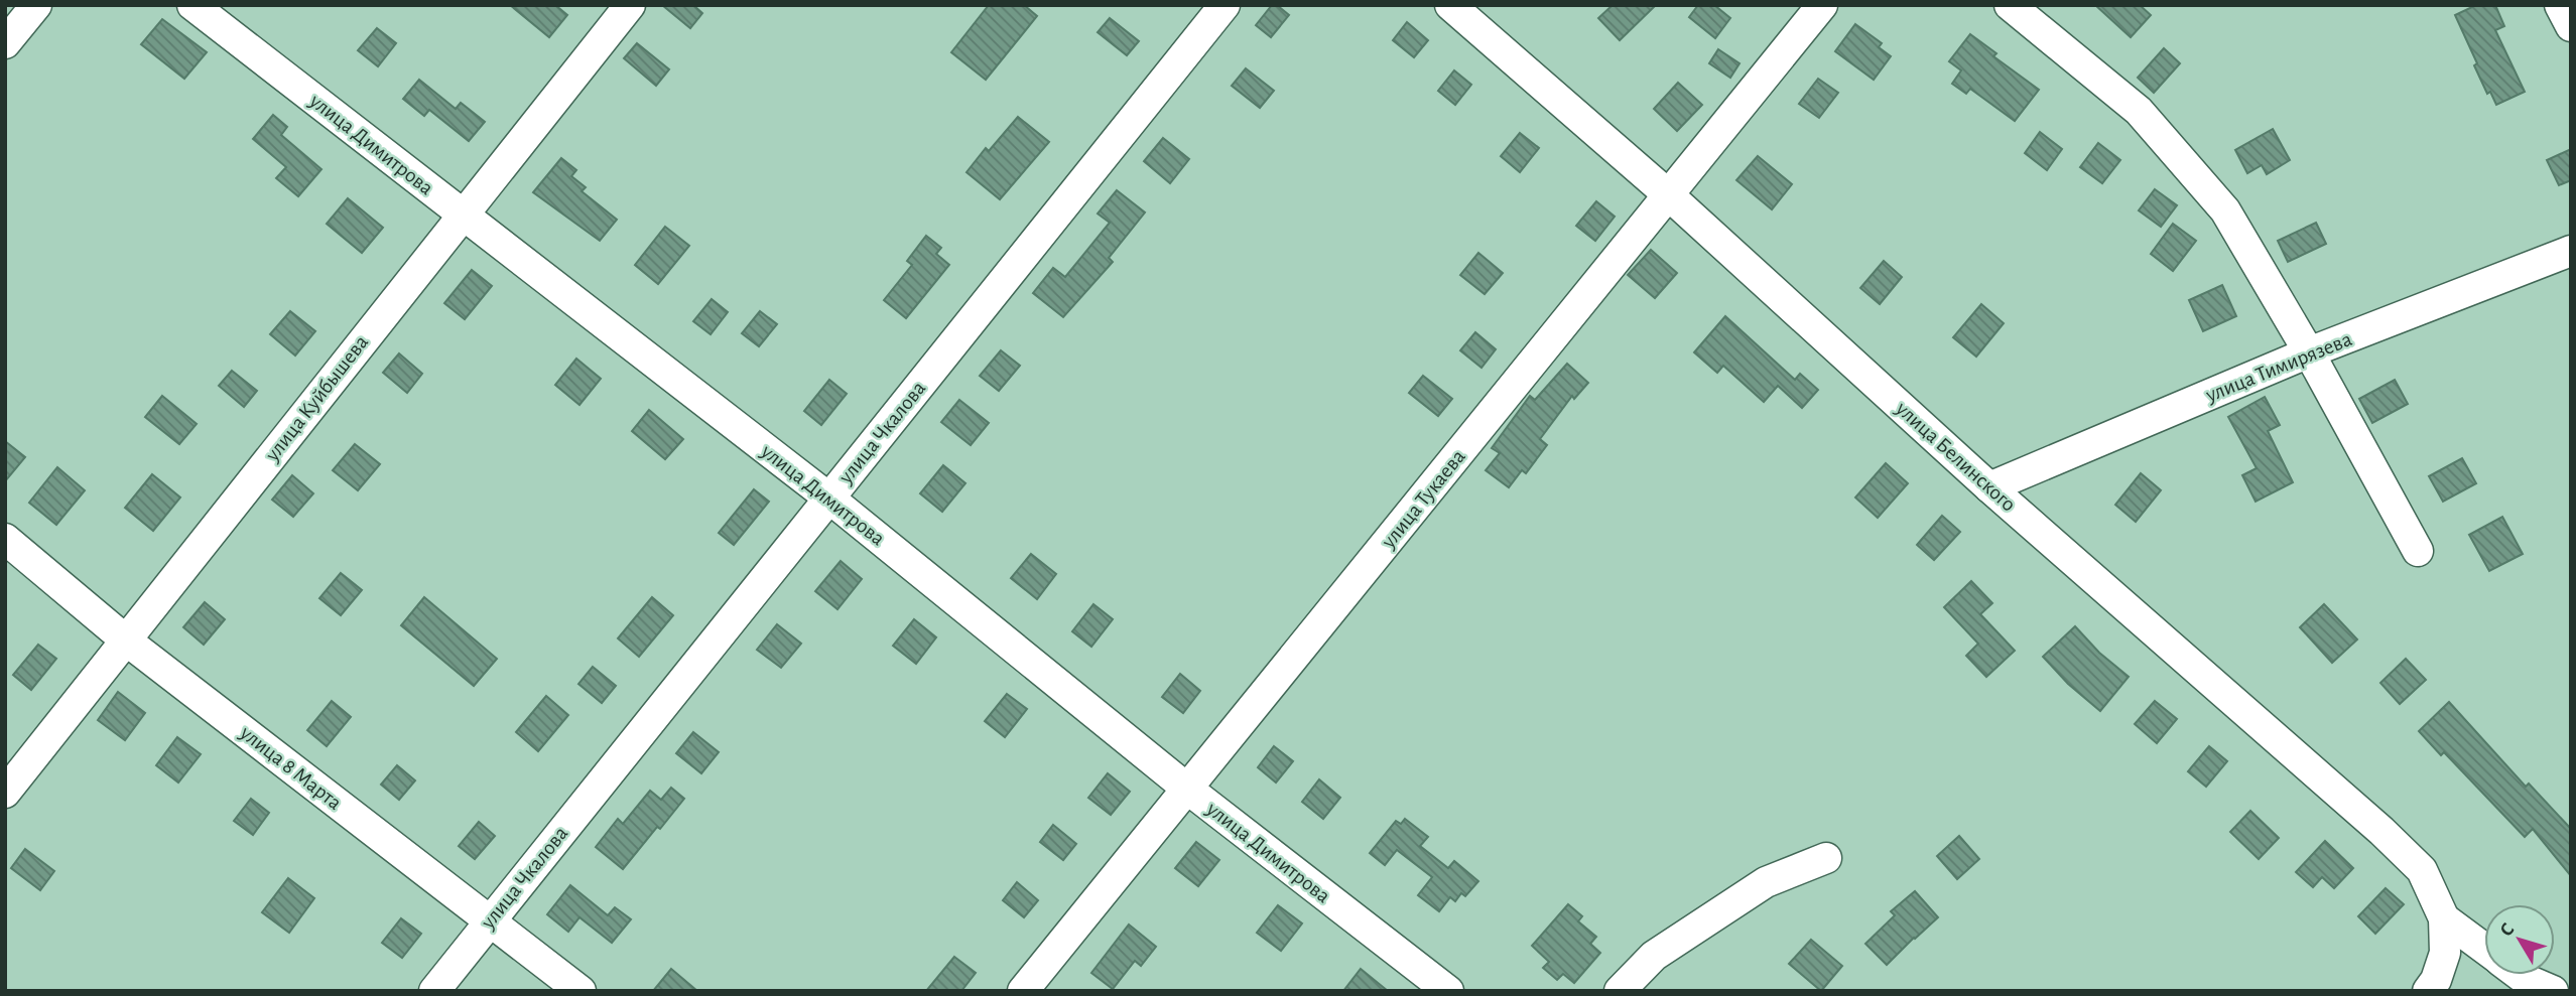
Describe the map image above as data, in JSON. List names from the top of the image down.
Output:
{
  "streets": {
    "street": [
      "улица Димитрова",
      "улица Тимирязева",
      "улица Куйбышева",
      "улица Чкалова",
      "улица Белинского",
      "улица Тукаева",
      "улица 8 Марта"
    ]
  },
  "crossings": [
    ["улица Димитрова", "улица Куйбышева"],
    ["улица Димитрова", "улица Чкалова"],
    ["улица Димитрова", "улица Тукаева"],
    ["улица Тимирязева", "улица Белинского"],
    ["улица Куйбышева", "улица 8 Марта"],
    ["улица Чкалова", "улица 8 Марта"],
    ["улица Белинского", "улица Тукаева"]
  ],
  "north": "top left"
}
